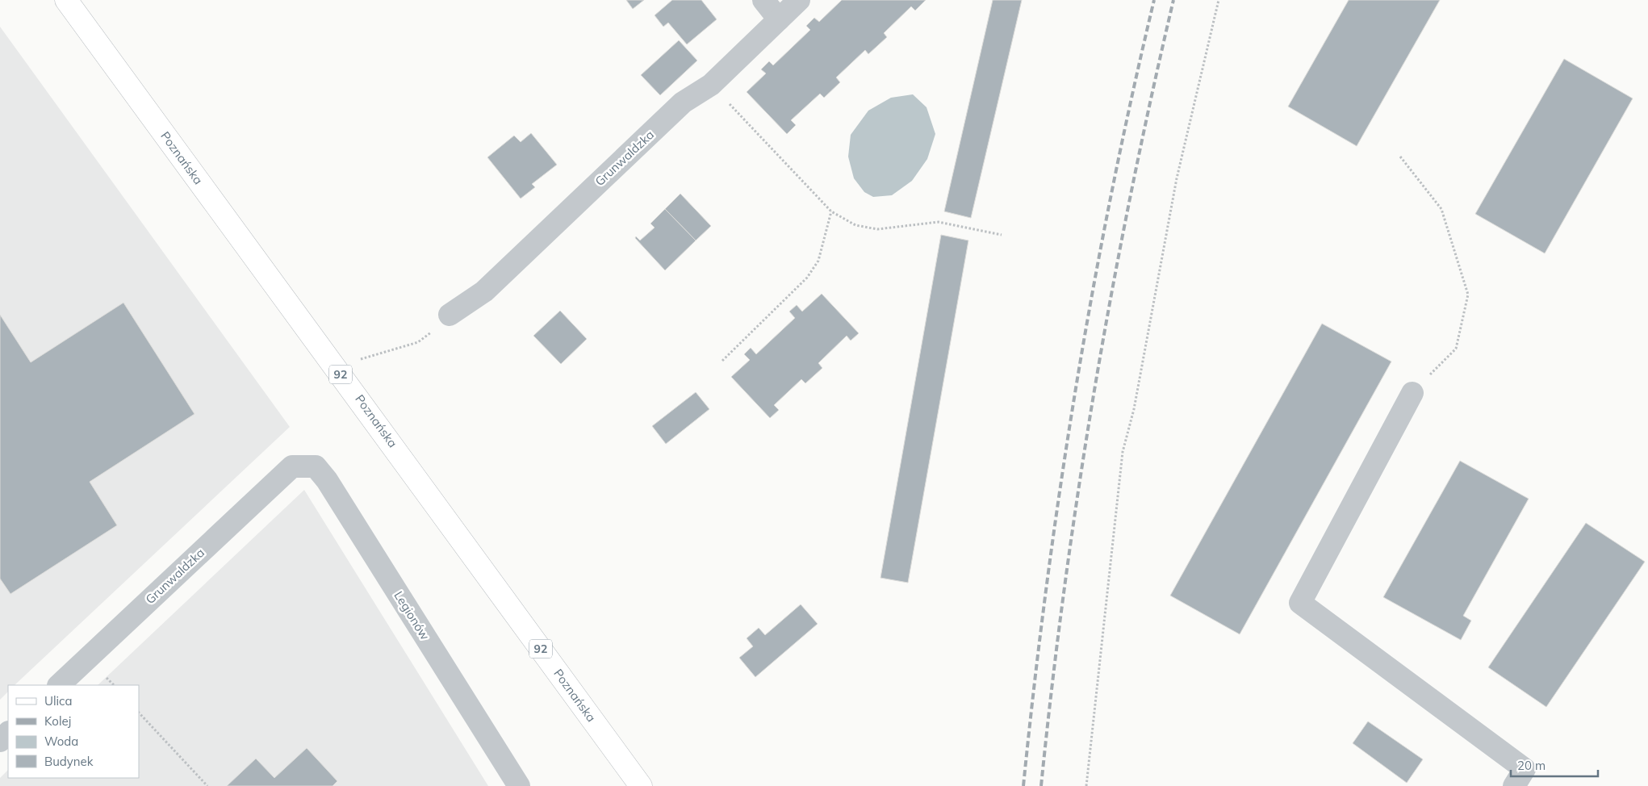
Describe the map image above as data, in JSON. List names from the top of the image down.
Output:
{
  "streets": {
    "main road": ["Poznańska", "92"],
    "street": ["Grunwaldzka", "Legionów"]
  },
  "crossings": [
    ["Grunwaldzka", "Legionów"]
  ],
  "legend": [
    "Ulica",
    "Kolej",
    "Woda",
    "Budynek"
  ],
  "scale_bar": "20 m"
}
